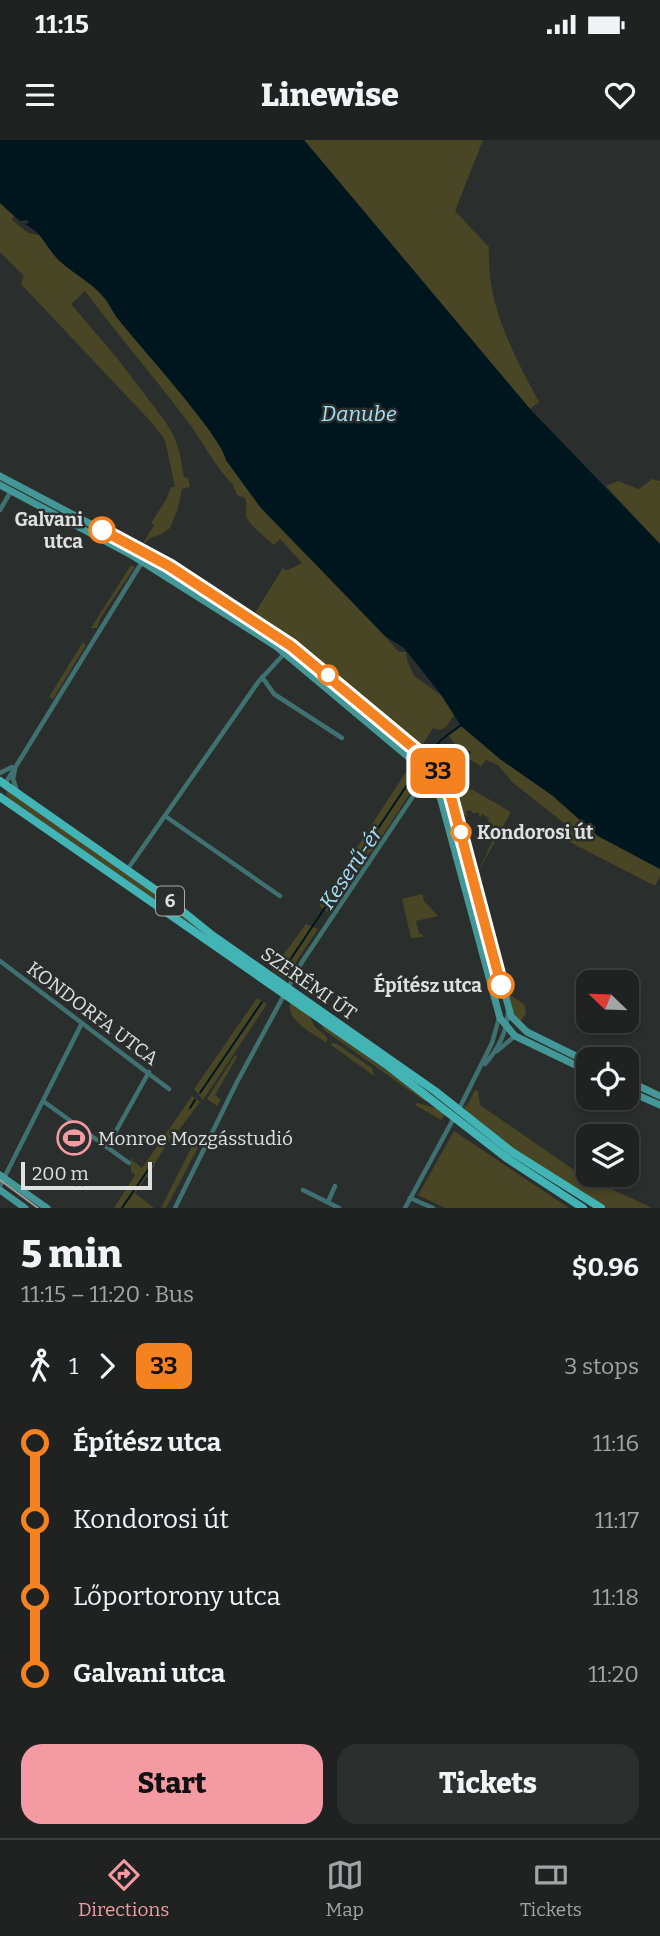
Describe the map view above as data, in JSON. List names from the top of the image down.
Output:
{
  "streets": {
    "main road": ["6", "SZERÉMI ÚT"],
    "street": ["KONDORFA UTCA"]
  },
  "water": ["Danube", "Keserű-ér"],
  "places": {
    "other": ["Galvani utca", "Kondorosi út", "Építész utca"],
    "sports": ["Monroe Mozgásstudió"]
  },
  "lines": ["bus line 33"],
  "scale_bar": "200 m",
  "north": "top left",
  "page": {
    "status": "11:15",
    "header": "Linewise",
    "on_map": "33",
    "scale": "200 m",
    "heading": ["5 min", "11:15 – 11:20 · Bus", "$0.96"],
    "legs": ["1", "33", "3 stops"],
    "list": [
      {
        "name": "Építész utca",
        "value": "11:16"
      },
      {
        "name": "Kondorosi út",
        "value": "11:17"
      },
      {
        "name": "Lőportorony utca",
        "value": "11:18"
      },
      {
        "name": "Galvani utca",
        "value": "11:20"
      }
    ],
    "buttons": ["Start", "Tickets"],
    "tabs": ["Directions", "Map", "Tickets"]
  }
}
